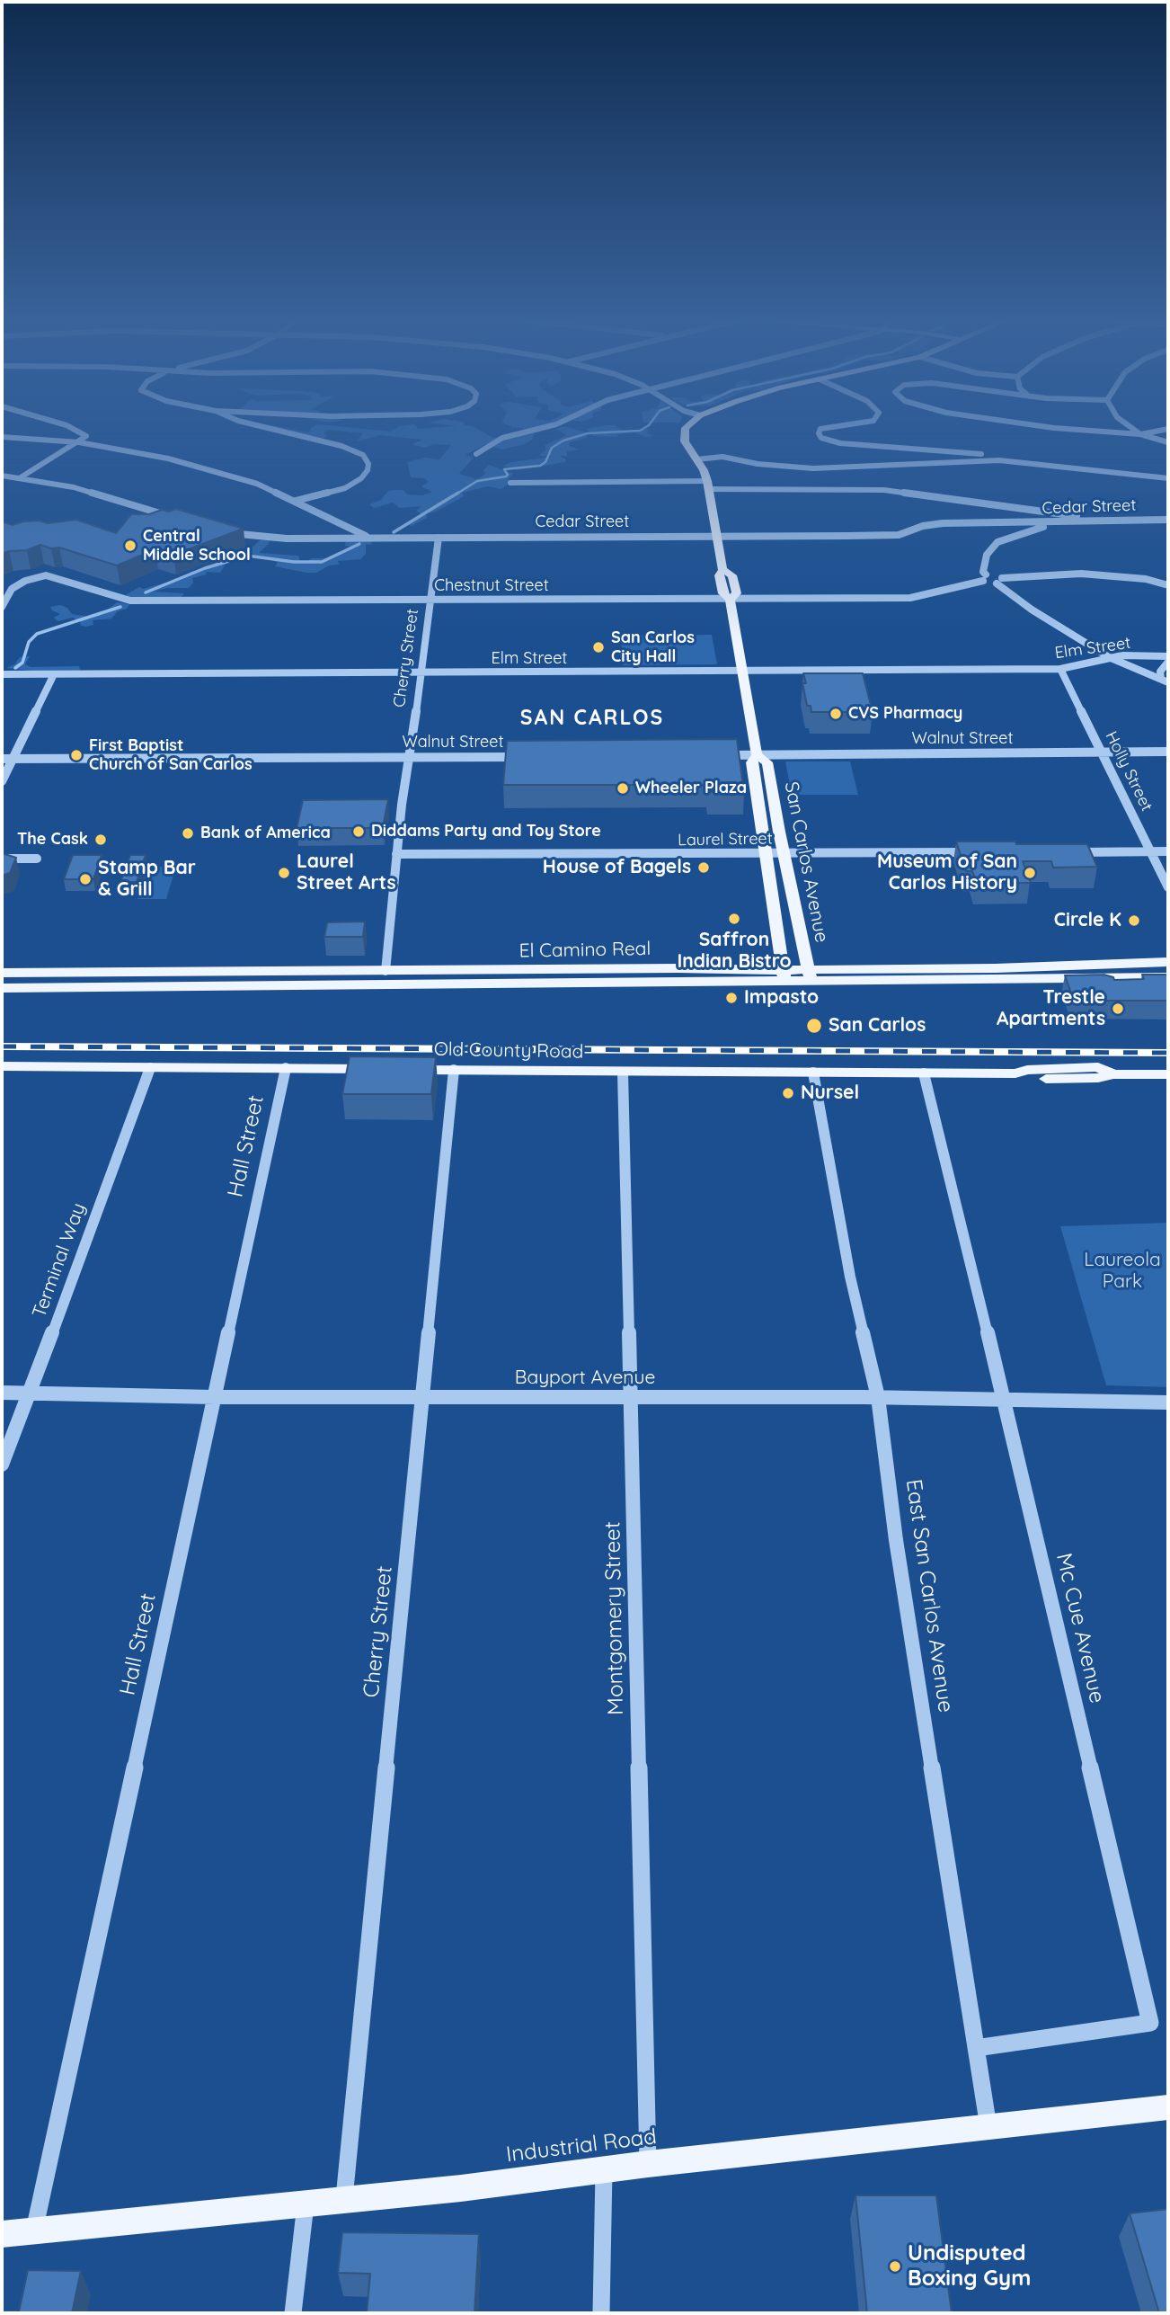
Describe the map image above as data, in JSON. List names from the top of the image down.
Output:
{
  "streets": {
    "main road": [
      "San Carlos Avenue",
      "El Camino Real",
      "Old County Road",
      "Industrial Road"
    ],
    "street": [
      "Cedar Street",
      "Chestnut Street",
      "Elm Street",
      "Cherry Street",
      "Walnut Street",
      "Holly Street",
      "Laurel Street",
      "Hall Street",
      "Terminal Way",
      "Bayport Avenue",
      "East San Carlos Avenue",
      "Montgomery Street",
      "Mc Cue Avenue"
    ]
  },
  "crossings": [
    ["Cedar Street", "Cherry Street"],
    ["Cedar Street", "San Carlos Avenue"],
    ["Chestnut Street", "Cherry Street"],
    ["Chestnut Street", "San Carlos Avenue"],
    ["Elm Street", "Cherry Street"],
    ["Elm Street", "Holly Street"],
    ["Elm Street", "San Carlos Avenue"],
    ["Cherry Street", "Walnut Street"],
    ["Cherry Street", "Laurel Street"],
    ["Cherry Street", "El Camino Real"],
    ["Cherry Street", "Old County Road"],
    ["Cherry Street", "Bayport Avenue"],
    ["Cherry Street", "Industrial Road"],
    ["Walnut Street", "Holly Street"],
    ["Walnut Street", "San Carlos Avenue"],
    ["Laurel Street", "San Carlos Avenue"],
    ["San Carlos Avenue", "El Camino Real"],
    ["Old County Road", "East San Carlos Avenue"],
    ["Old County Road", "Montgomery Street"],
    ["Old County Road", "Mc Cue Avenue"],
    ["Hall Street", "Bayport Avenue"],
    ["Hall Street", "Industrial Road"],
    ["Terminal Way", "Bayport Avenue"],
    ["Bayport Avenue", "East San Carlos Avenue"],
    ["Bayport Avenue", "Montgomery Street"],
    ["Bayport Avenue", "Mc Cue Avenue"],
    ["East San Carlos Avenue", "Mc Cue Avenue"],
    ["East San Carlos Avenue", "Industrial Road"],
    ["Montgomery Street", "Industrial Road"]
  ],
  "districts": ["SAN CARLOS"],
  "parks": ["Laureola Park"],
  "places": [
    "Central Middle School",
    "San Carlos City Hall",
    "CVS Pharmacy",
    "First Baptist Church of San Carlos",
    "Wheeler Plaza",
    "Diddams Party and Toy Store",
    "Bank of America",
    "The Cask",
    "House of Bagels",
    "Laurel Street Arts",
    "Museum of San Carlos History",
    "Stamp Bar & Grill",
    "Saffron Indian Bistro",
    "Circle K",
    "Impasto",
    "Trestle Apartments",
    "San Carlos",
    "Nursel",
    "Undisputed Boxing Gym"
  ]
}
